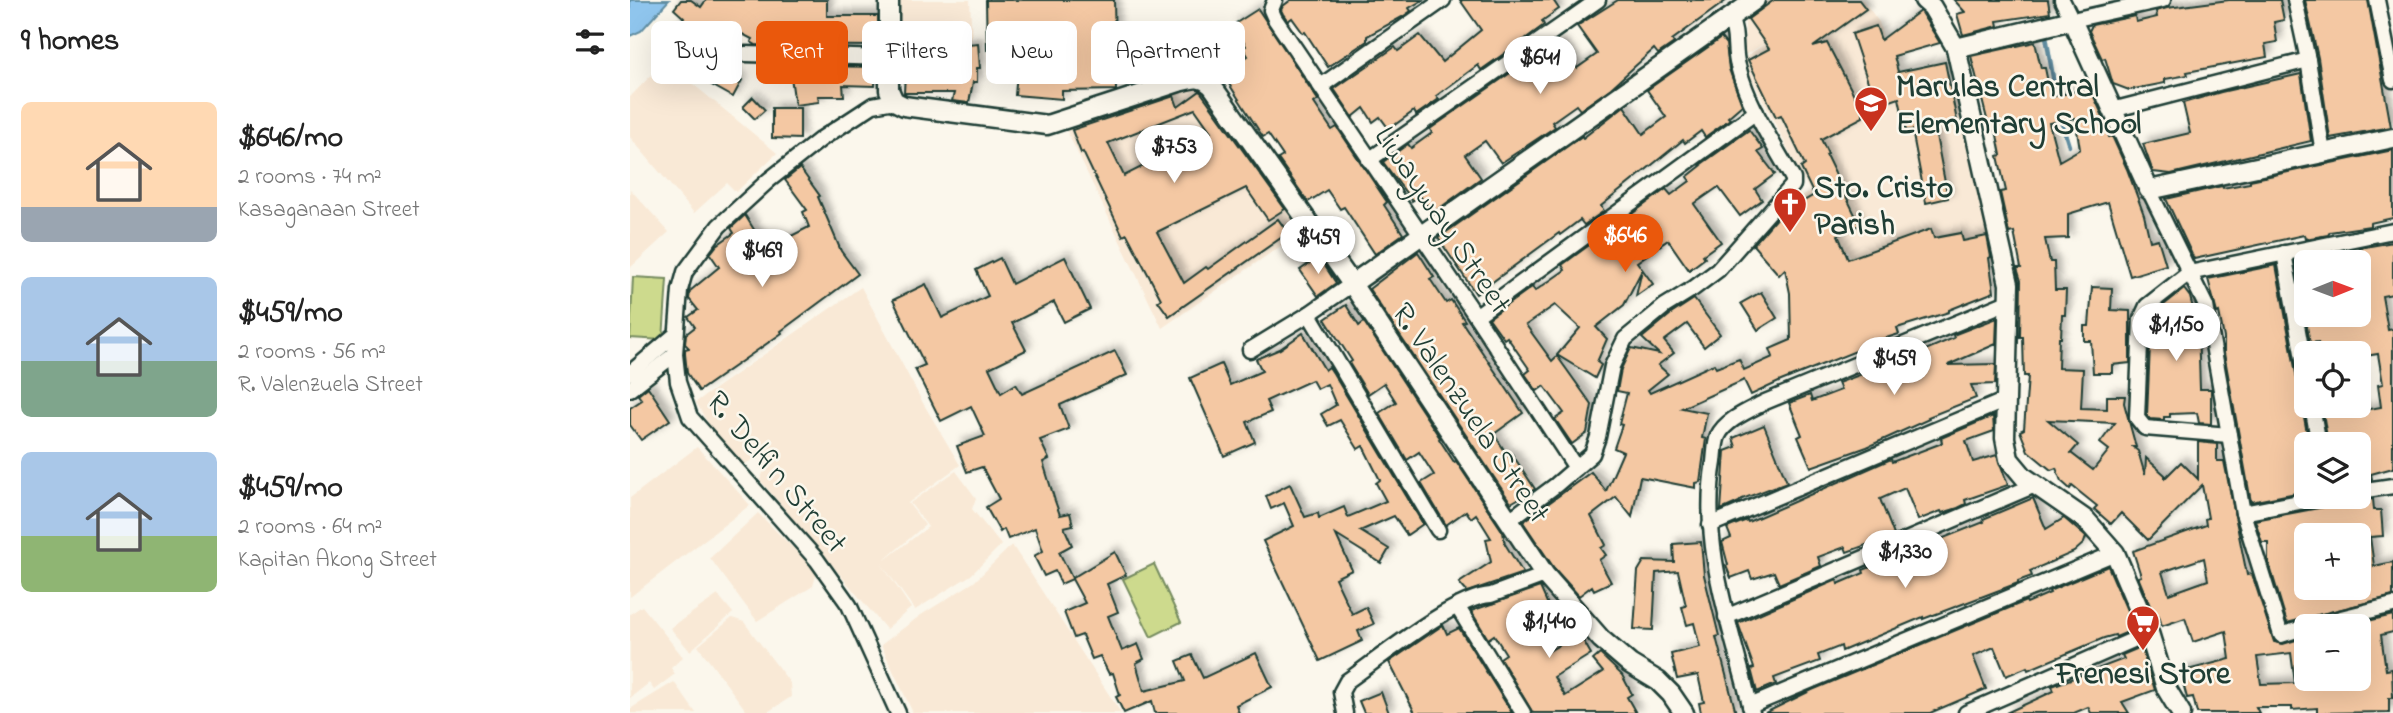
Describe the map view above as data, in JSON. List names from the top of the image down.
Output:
{
  "streets": {
    "street": ["Liwayway Street", "R. Valenzuela Street", "R. Delfin Street"]
  },
  "crossings": [
    ["R. Valenzuela Street", "R. Delfin Street"]
  ],
  "places": {
    "school or university": ["Marulas Central Elementary School"],
    "church": ["Sto. Cristo Parish"],
    "supermarket": ["Frenesi Store"]
  },
  "north": "right",
  "page": {
    "heading": "9 homes",
    "chip": [
      "Buy",
      "Rent",
      "Filters",
      "New",
      "Apartment"
    ],
    "price": [
      "$641",
      "$753",
      "$646",
      "$459",
      "$469",
      "$1,150",
      "$459",
      "$1,330",
      "$1,440"
    ],
    "list": [
      {
        "name": "$646/mo",
        "note": "2 rooms · 74 m² · Kasaganaan Street"
      },
      {
        "name": "$459/mo",
        "note": "2 rooms · 56 m² · R. Valenzuela Street"
      },
      {
        "name": "$459/mo",
        "note": "2 rooms · 64 m² · Kapitan Akong Street"
      }
    ],
    "map_buttons": ["+", "−"]
  }
}
